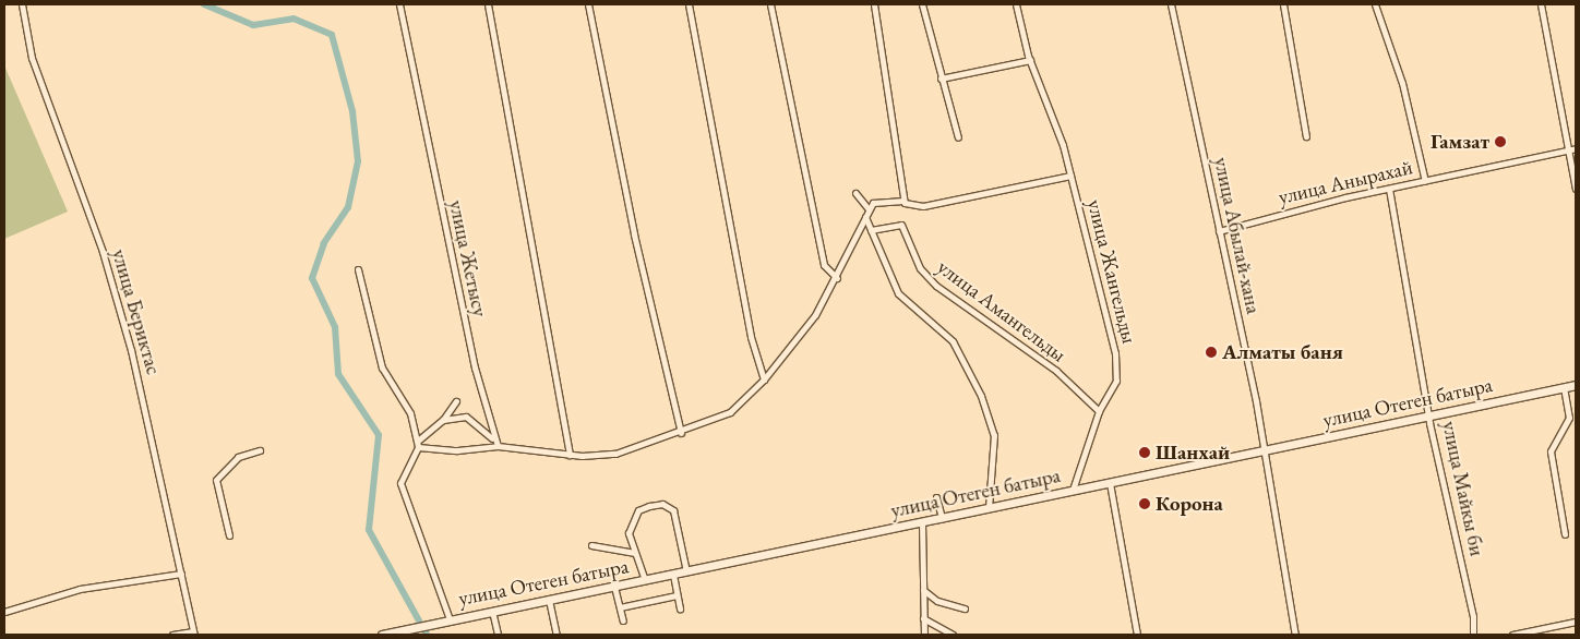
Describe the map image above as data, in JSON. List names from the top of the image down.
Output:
{
  "streets": {
    "main road": ["улица Отеген батыра"],
    "street": [
      "улица Анырахай",
      "улица Абылай-хана",
      "улица Жетысу",
      "улица Жангельды",
      "улица Амангельды",
      "улица Бериктас",
      "улица Майкы би"
    ]
  },
  "crossings": [
    ["улица Анырахай", "улица Абылай-хана"],
    ["улица Анырахай", "улица Майкы би"],
    ["улица Абылай-хана", "улица Отеген батыра"],
    ["улица Жангельды", "улица Амангельды"],
    ["улица Жангельды", "улица Отеген батыра"],
    ["улица Отеген батыра", "улица Майкы би"]
  ],
  "places": [
    "Гамзат",
    "Алматы баня",
    "Шанхай",
    "Корона"
  ]
}
